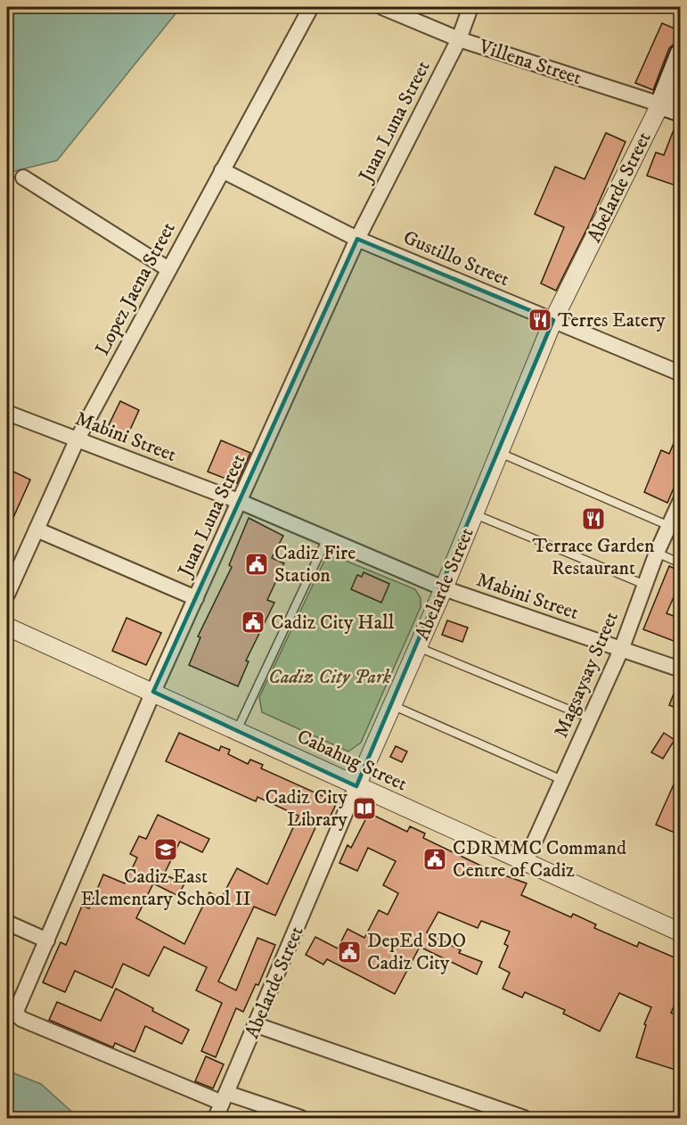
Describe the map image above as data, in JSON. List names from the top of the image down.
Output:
{
  "streets": {
    "main road": ["Villena Street", "Abelarde Street"],
    "street": [
      "Juan Luna Street",
      "Gustillo Street",
      "Lopez Jaena Street",
      "Mabini Street",
      "Magsaysay Street",
      "Cabahug Street"
    ]
  },
  "crossings": [
    ["Villena Street", "Juan Luna Street"],
    ["Villena Street", "Abelarde Street"],
    ["Juan Luna Street", "Abelarde Street"],
    ["Juan Luna Street", "Gustillo Street"],
    ["Juan Luna Street", "Mabini Street"],
    ["Juan Luna Street", "Cabahug Street"],
    ["Abelarde Street", "Gustillo Street"],
    ["Abelarde Street", "Mabini Street"],
    ["Abelarde Street", "Cabahug Street"],
    ["Gustillo Street", "Lopez Jaena Street"],
    ["Lopez Jaena Street", "Mabini Street"],
    ["Mabini Street", "Magsaysay Street"],
    ["Magsaysay Street", "Cabahug Street"]
  ],
  "parks": ["Cadiz City Park"],
  "places": {
    "restaurant": ["Terres Eatery", "Terrace Garden Restaurant"],
    "public building": [
      "Cadiz Fire Station",
      "Cadiz City Hall",
      "CDRMMC Command Centre of Cadiz",
      "DepEd SDO Cadiz City"
    ],
    "library": ["Cadiz City Library"],
    "school or university": ["Cadiz East Elementary School II"]
  }
}
